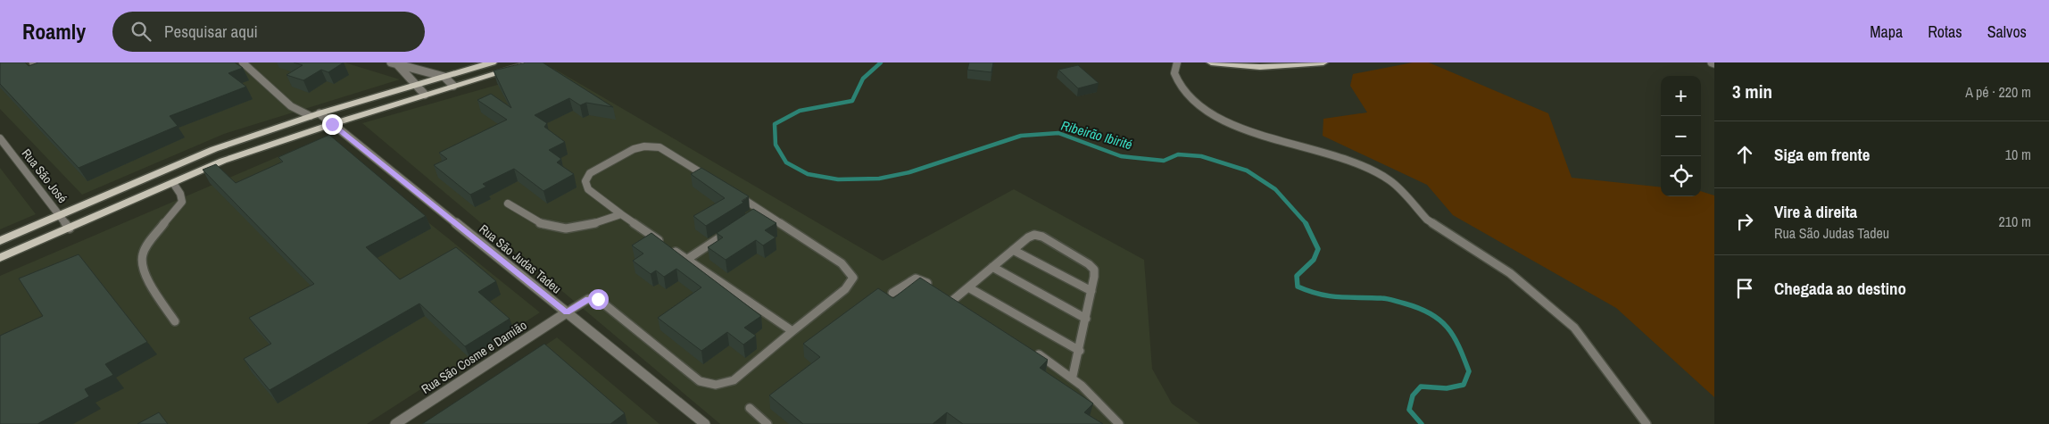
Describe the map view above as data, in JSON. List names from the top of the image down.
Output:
{
  "streets": {
    "street": ["Rua São Judas Tadeu", "Rua São Cosme e Damião"],
    "lane": ["Rua São José"]
  },
  "crossings": [
    ["Rua São Judas Tadeu", "Rua São Cosme e Damião"]
  ],
  "water": ["Ribeirão Ibirité"],
  "page": {
    "header": "Roamly",
    "search": "Pesquisar aqui",
    "nav": ["Mapa", "Rotas", "Salvos"],
    "heading": ["3 min", "A pé · 220 m"],
    "map_buttons": ["+", "−"],
    "list": [
      ["Siga em frente", "10 m"],
      ["Vire à direita", "Rua São Judas Tadeu", "210 m"],
      "Chegada ao destino"
    ]
  }
}
